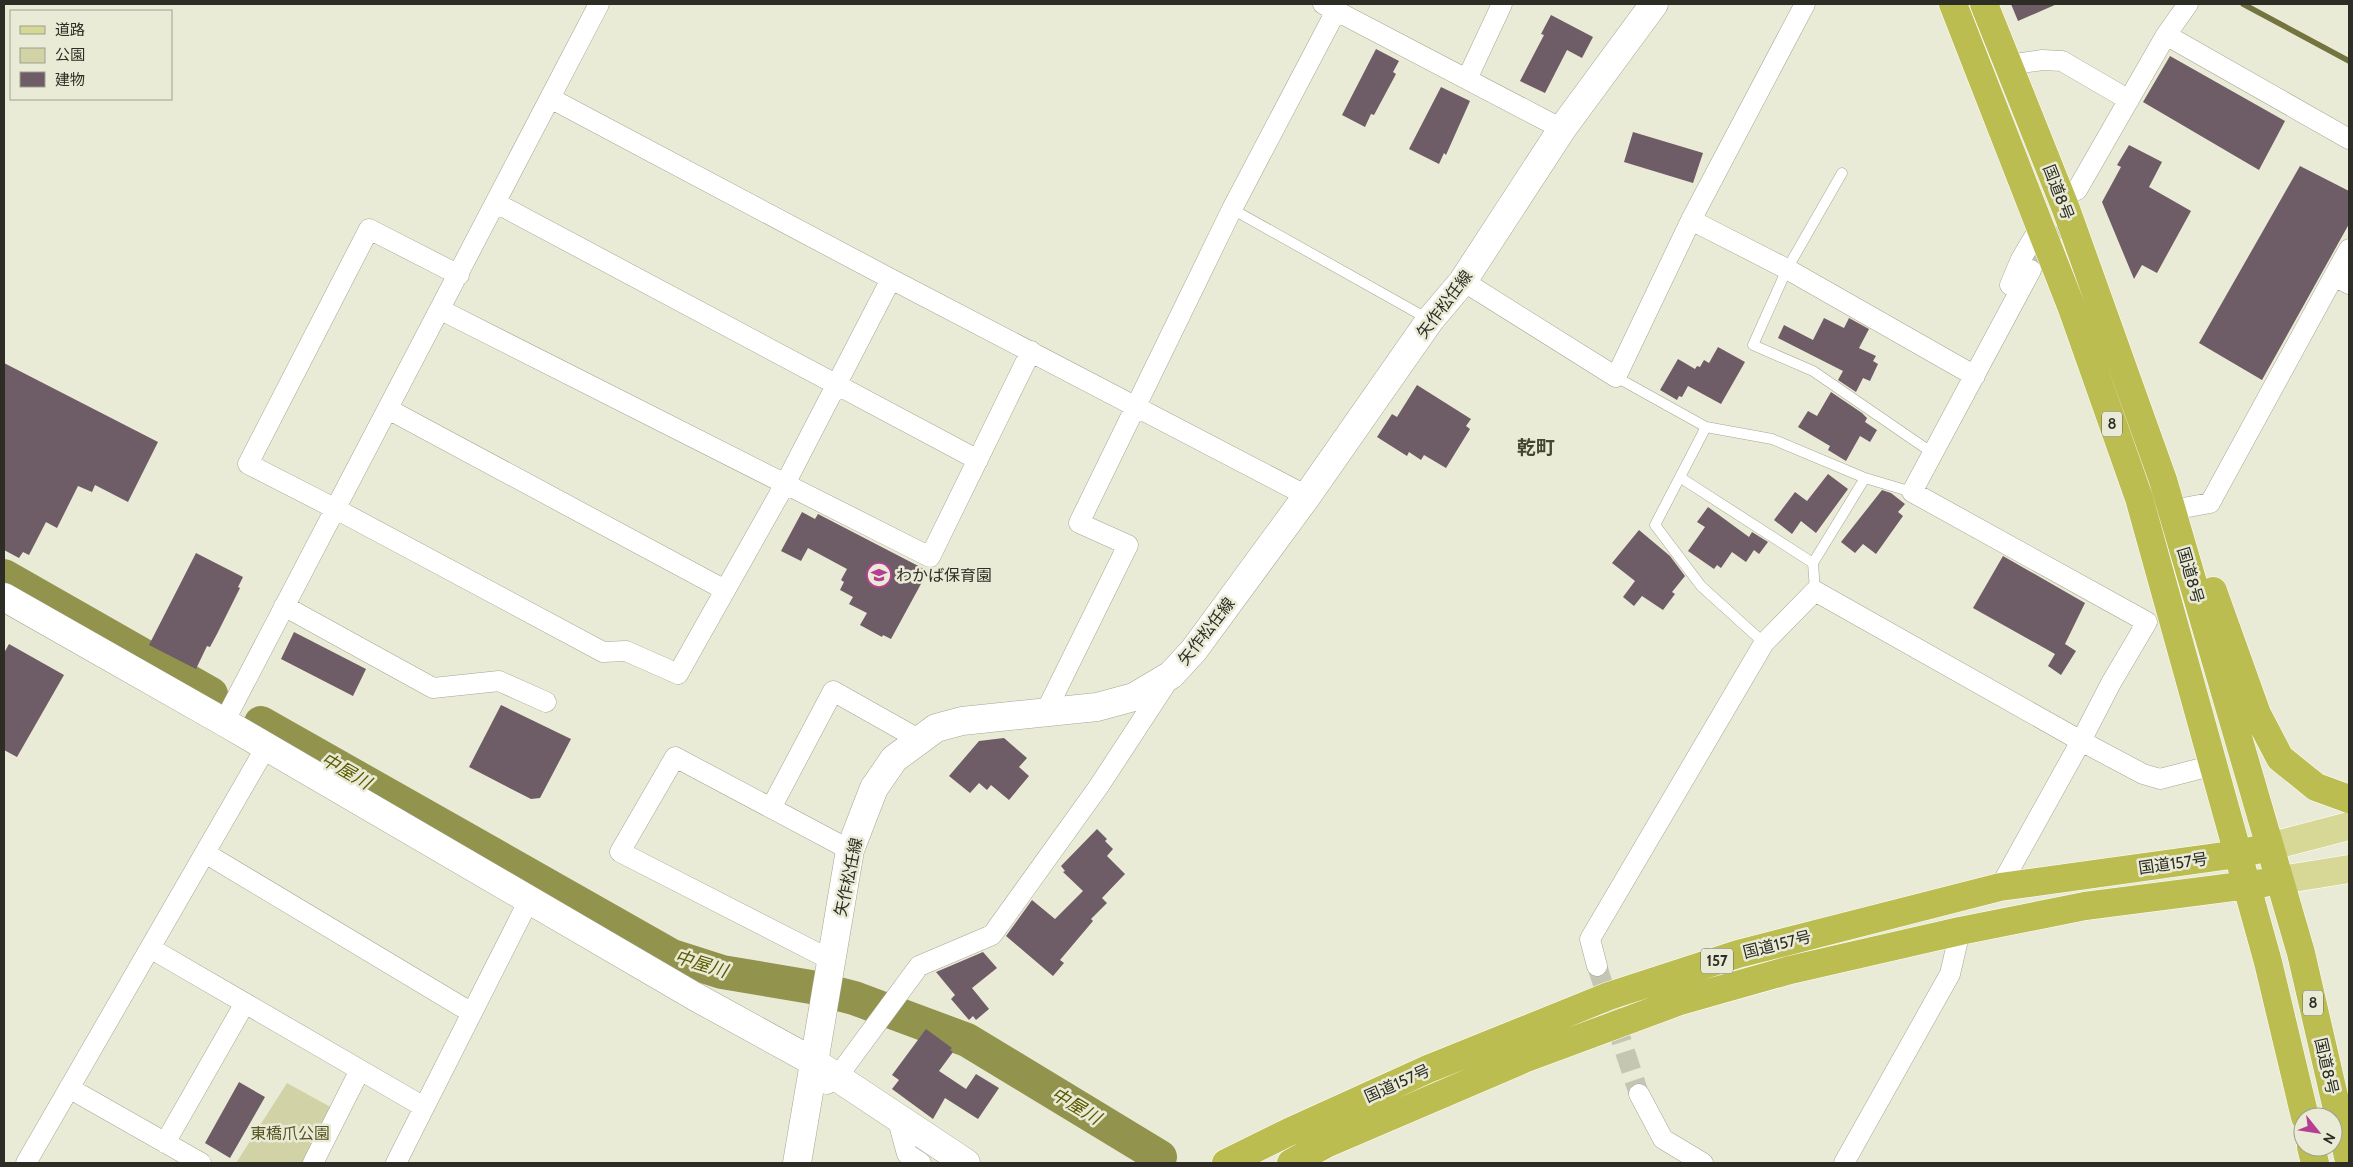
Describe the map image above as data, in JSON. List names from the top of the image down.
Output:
{
  "streets": {
    "highway": [
      "国道8号",
      "8",
      "国道157号",
      "157"
    ],
    "main road": ["矢作松任線"]
  },
  "crossings": [
    ["国道8号", "国道157号"]
  ],
  "districts": ["乾町"],
  "water": ["中屋川"],
  "parks": ["東橋爪公園"],
  "places": {
    "school or university": ["わかば保育園"]
  },
  "legend": ["道路", "公園", "建物"],
  "north": "bottom right"
}
